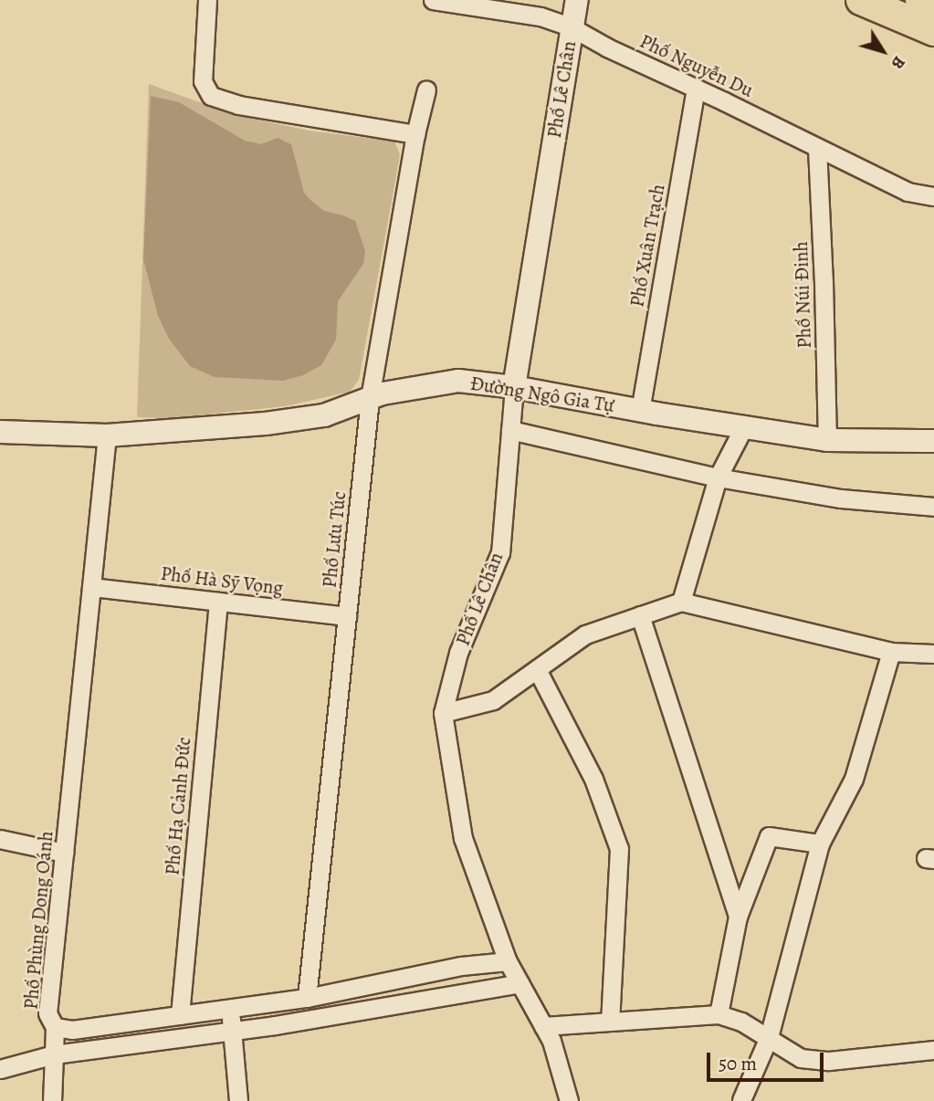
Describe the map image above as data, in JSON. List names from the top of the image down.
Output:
{
  "streets": {
    "street": [
      "Phố Nguyễn Du",
      "Phố Lê Chân",
      "Phố Xuân Trạch",
      "Phố Núi Đinh",
      "Đường Ngô Gia Tự",
      "Phố Lưu Túc",
      "Phố Hà Sỹ Vọng",
      "Phố Hạ Cảnh Đức",
      "Phố Phùng Dong Oánh"
    ]
  },
  "crossings": [
    ["Phố Nguyễn Du", "Phố Lê Chân"],
    ["Phố Nguyễn Du", "Phố Xuân Trạch"],
    ["Phố Nguyễn Du", "Phố Núi Đinh"],
    ["Phố Lê Chân", "Đường Ngô Gia Tự"],
    ["Phố Lê Chân", "Phố Phùng Dong Oánh"],
    ["Phố Xuân Trạch", "Đường Ngô Gia Tự"],
    ["Phố Núi Đinh", "Đường Ngô Gia Tự"],
    ["Đường Ngô Gia Tự", "Phố Lưu Túc"],
    ["Đường Ngô Gia Tự", "Phố Phùng Dong Oánh"],
    ["Phố Lưu Túc", "Phố Hà Sỹ Vọng"],
    ["Phố Lưu Túc", "Phố Phùng Dong Oánh"],
    ["Phố Hà Sỹ Vọng", "Phố Hạ Cảnh Đức"],
    ["Phố Hà Sỹ Vọng", "Phố Phùng Dong Oánh"],
    ["Phố Hạ Cảnh Đức", "Phố Phùng Dong Oánh"]
  ],
  "scale_bar": "50 m",
  "north": "bottom right"
}
